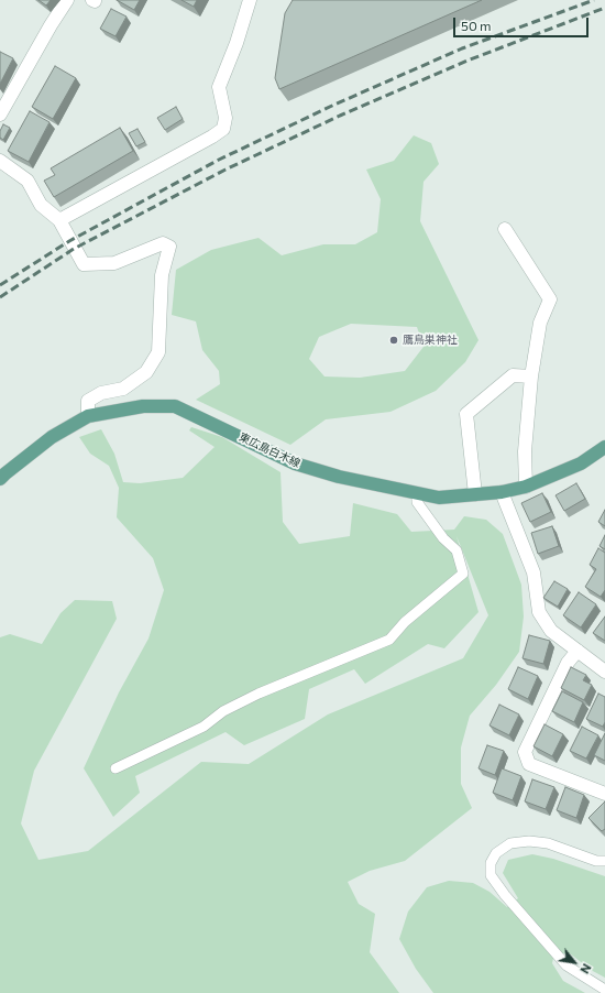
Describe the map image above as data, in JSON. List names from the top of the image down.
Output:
{
  "streets": {
    "main road": ["東広島白木線"]
  },
  "places": ["鷹鳥巣神社"],
  "scale_bar": "50 m",
  "north": "bottom right"
}
